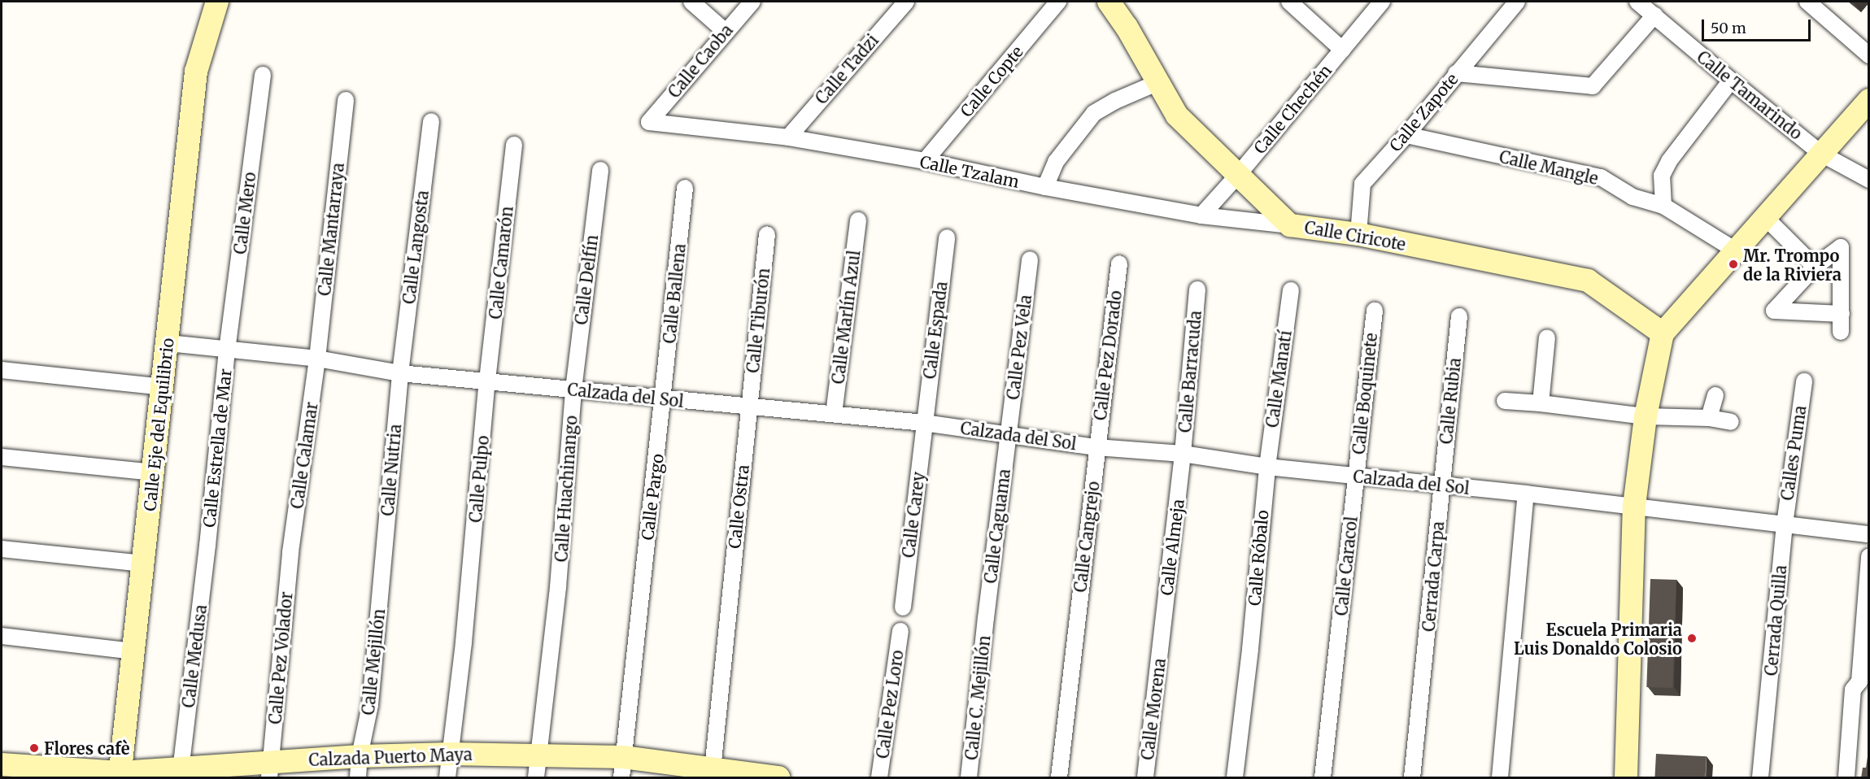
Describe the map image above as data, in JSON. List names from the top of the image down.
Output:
{
  "streets": {
    "street": [
      "Calle Caoba",
      "Calle Tadzi",
      "Calle Copte",
      "Calle Tamarindo",
      "Calle Chechén",
      "Calle Zapote",
      "Calle Mangle",
      "Calle Tzalam",
      "Calle Mero",
      "Calle Mantarraya",
      "Calle Ciricote",
      "Calle Langosta",
      "Calle Camarón",
      "Calle Delfín",
      "Calle Ballena",
      "Calle Marlín Azul",
      "Calle Tiburón",
      "Calle Espada",
      "Calle Pez Vela",
      "Calle Pez Dorado",
      "Calle Barracuda",
      "Calle Manatí",
      "Calle Boquinete",
      "Calzada del Sol",
      "Calle Rubia",
      "Calle Eje del Equilibrio",
      "Calle Estrella de Mar",
      "Calles Puma",
      "Calle Calamar",
      "Calle Nutria",
      "Calle Pulpo",
      "Calle Huachinango",
      "Calle Pargo",
      "Calle Ostra",
      "Calle Carey",
      "Calle Caguama",
      "Calle Cangrejo",
      "Calle Almeja",
      "Calle Róbalo",
      "Calle Caracol",
      "Cerrada Carpa",
      "Cerrada Quilla",
      "Calle Medusa",
      "Calle Pez Volador",
      "Calle Mejillón",
      "Calle C. Mejillón",
      "Calle Pez Loro",
      "Calle Morena",
      "Calzada Puerto Maya"
    ]
  },
  "crossings": [
    ["Calle Caoba", "Calle Tzalam"],
    ["Calle Tadzi", "Calle Tzalam"],
    ["Calle Copte", "Calle Tzalam"],
    ["Calle Chechén", "Calle Tzalam"],
    ["Calle Chechén", "Calle Ciricote"],
    ["Calle Zapote", "Calle Mangle"],
    ["Calle Zapote", "Calle Ciricote"],
    ["Calle Tzalam", "Calle Ciricote"],
    ["Calle Mero", "Calzada del Sol"],
    ["Calle Mero", "Calle Estrella de Mar"],
    ["Calle Mantarraya", "Calzada del Sol"],
    ["Calle Mantarraya", "Calle Calamar"],
    ["Calle Langosta", "Calzada del Sol"],
    ["Calle Langosta", "Calle Nutria"],
    ["Calle Camarón", "Calzada del Sol"],
    ["Calle Camarón", "Calle Pulpo"],
    ["Calle Delfín", "Calzada del Sol"],
    ["Calle Delfín", "Calle Huachinango"],
    ["Calle Ballena", "Calzada del Sol"],
    ["Calle Ballena", "Calle Pargo"],
    ["Calle Marlín Azul", "Calzada del Sol"],
    ["Calle Tiburón", "Calzada del Sol"],
    ["Calle Tiburón", "Calle Ostra"],
    ["Calle Espada", "Calzada del Sol"],
    ["Calle Espada", "Calle Carey"],
    ["Calle Pez Vela", "Calzada del Sol"],
    ["Calle Pez Vela", "Calle Caguama"],
    ["Calle Pez Dorado", "Calzada del Sol"],
    ["Calle Pez Dorado", "Calle Cangrejo"],
    ["Calle Barracuda", "Calzada del Sol"],
    ["Calle Barracuda", "Calle Almeja"],
    ["Calle Manatí", "Calzada del Sol"],
    ["Calle Manatí", "Calle Róbalo"],
    ["Calle Boquinete", "Calzada del Sol"],
    ["Calle Boquinete", "Calle Caracol"],
    ["Calzada del Sol", "Calle Rubia"],
    ["Calzada del Sol", "Calle Eje del Equilibrio"],
    ["Calzada del Sol", "Calle Estrella de Mar"],
    ["Calzada del Sol", "Calles Puma"],
    ["Calzada del Sol", "Calle Calamar"],
    ["Calzada del Sol", "Calle Nutria"],
    ["Calzada del Sol", "Calle Pulpo"],
    ["Calzada del Sol", "Calle Huachinango"],
    ["Calzada del Sol", "Calle Pargo"],
    ["Calzada del Sol", "Calle Ostra"],
    ["Calzada del Sol", "Calle Carey"],
    ["Calzada del Sol", "Calle Caguama"],
    ["Calzada del Sol", "Calle Cangrejo"],
    ["Calzada del Sol", "Calle Almeja"],
    ["Calzada del Sol", "Calle Róbalo"],
    ["Calzada del Sol", "Calle Caracol"],
    ["Calzada del Sol", "Cerrada Carpa"],
    ["Calzada del Sol", "Cerrada Quilla"],
    ["Calle Rubia", "Cerrada Carpa"],
    ["Calle Eje del Equilibrio", "Calzada Puerto Maya"],
    ["Calle Estrella de Mar", "Calle Medusa"],
    ["Calles Puma", "Cerrada Quilla"],
    ["Calle Calamar", "Calle Pez Volador"],
    ["Calle Nutria", "Calle Mejillón"],
    ["Calle Pulpo", "Calzada Puerto Maya"],
    ["Calle Huachinango", "Calzada Puerto Maya"],
    ["Calle Pargo", "Calzada Puerto Maya"],
    ["Calle Ostra", "Calzada Puerto Maya"],
    ["Calle Caguama", "Calle C. Mejillón"],
    ["Calle Almeja", "Calle Morena"],
    ["Calle Medusa", "Calzada Puerto Maya"],
    ["Calle Pez Volador", "Calzada Puerto Maya"],
    ["Calle Mejillón", "Calzada Puerto Maya"]
  ],
  "places": ["Mr. Trompo de la Riviera", "Escuela Primaria Luis Donaldo Colosio", "Flores cafè"],
  "scale_bar": "50 m"
}
